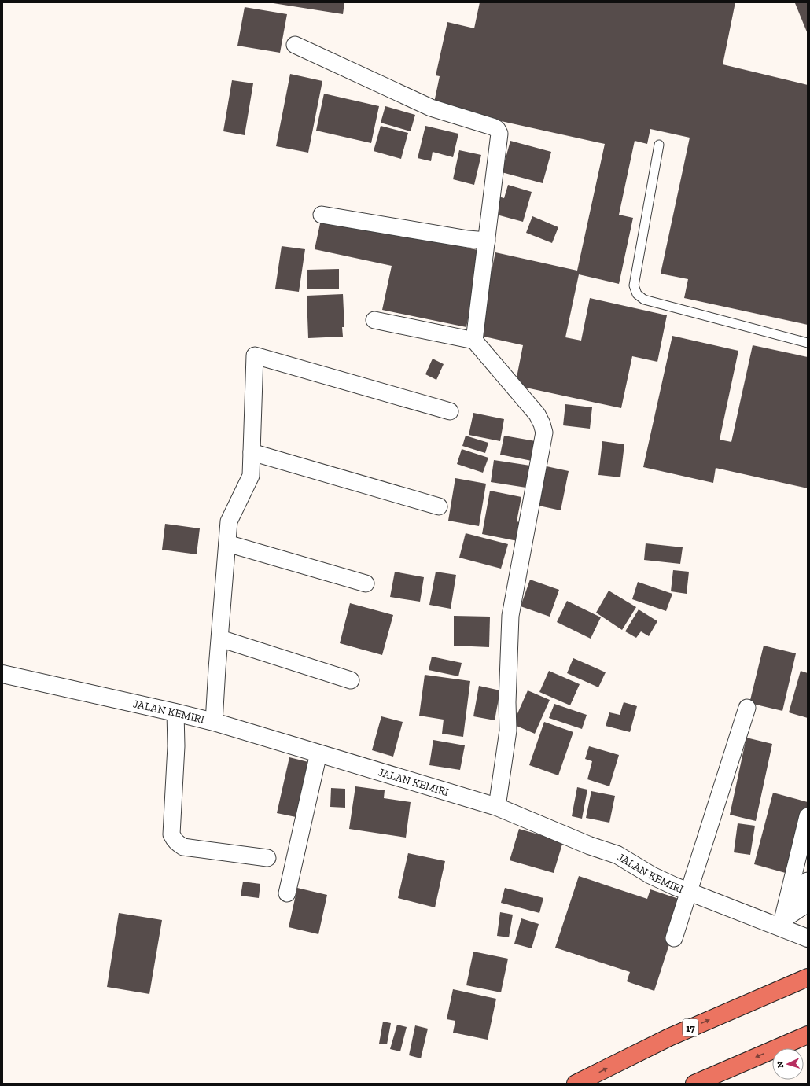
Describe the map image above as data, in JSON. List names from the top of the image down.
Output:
{
  "streets": {
    "highway": ["17"],
    "street": ["JALAN KEMIRI"]
  },
  "north": "left"
}
